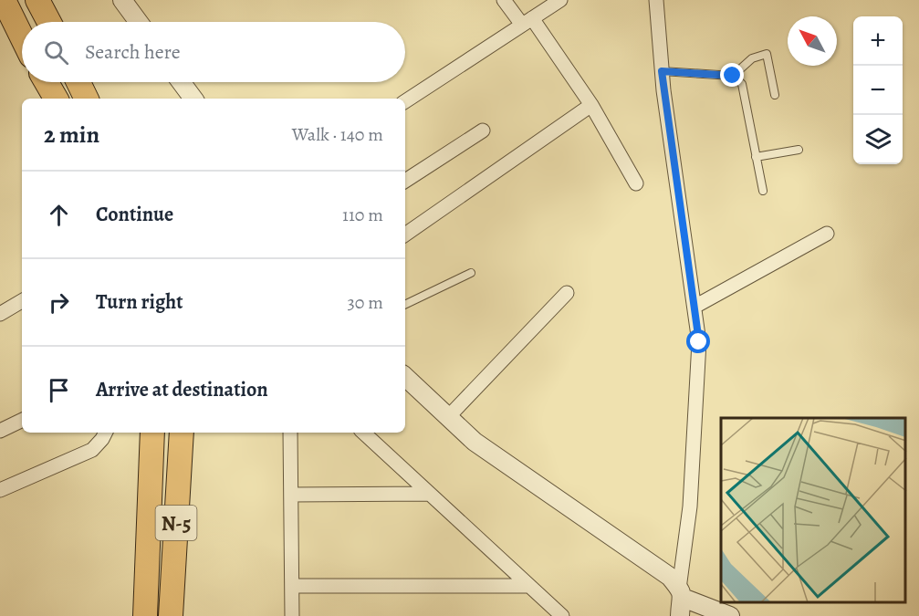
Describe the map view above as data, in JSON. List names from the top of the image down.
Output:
{
  "streets": {
    "highway": ["N-5"]
  },
  "north": "top left",
  "page": {
    "map_buttons": ["+", "−"],
    "search": "Search here",
    "heading": ["2 min", "Walk · 140 m"],
    "list": [
      ["Continue", "110 m"],
      ["Turn right", "30 m"],
      "Arrive at destination"
    ]
  }
}
